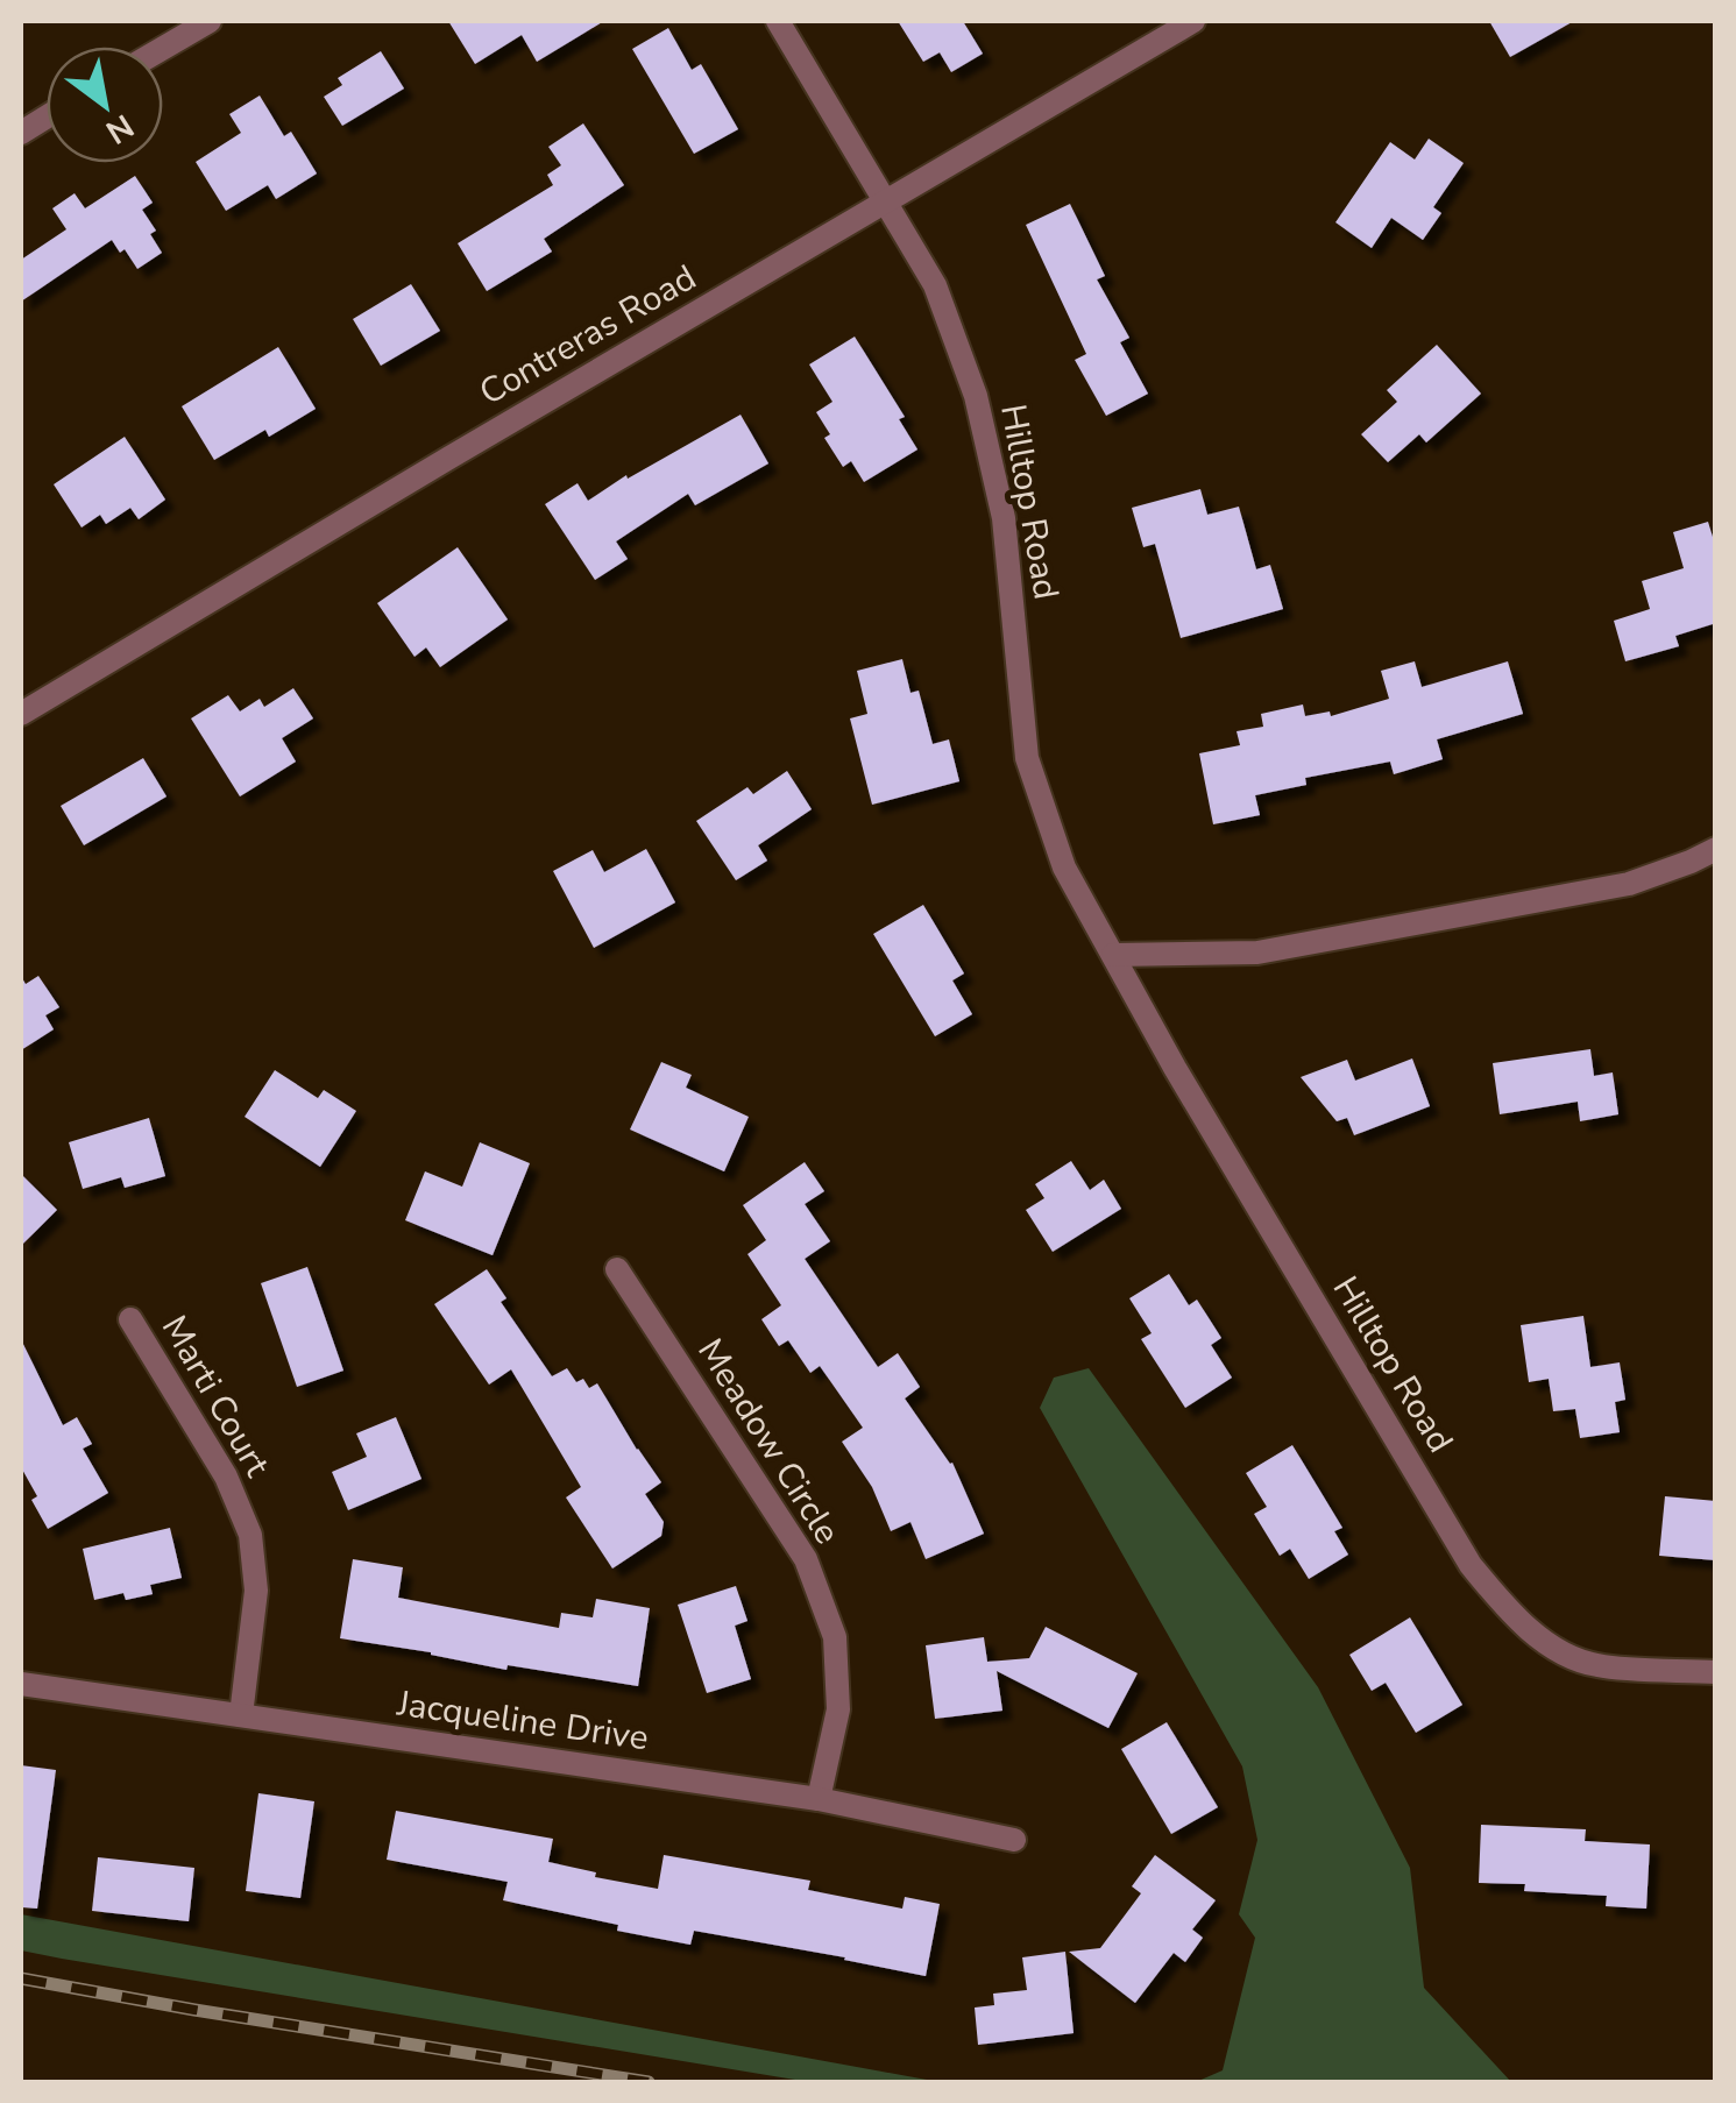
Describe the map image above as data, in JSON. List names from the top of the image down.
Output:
{
  "streets": {
    "street": [
      "Contreras Road",
      "Hilltop Road",
      "Marti Court",
      "Meadow Circle",
      "Jacqueline Drive"
    ]
  },
  "crossings": [
    ["Contreras Road", "Hilltop Road"],
    ["Marti Court", "Jacqueline Drive"],
    ["Meadow Circle", "Jacqueline Drive"]
  ],
  "north": "bottom right"
}
